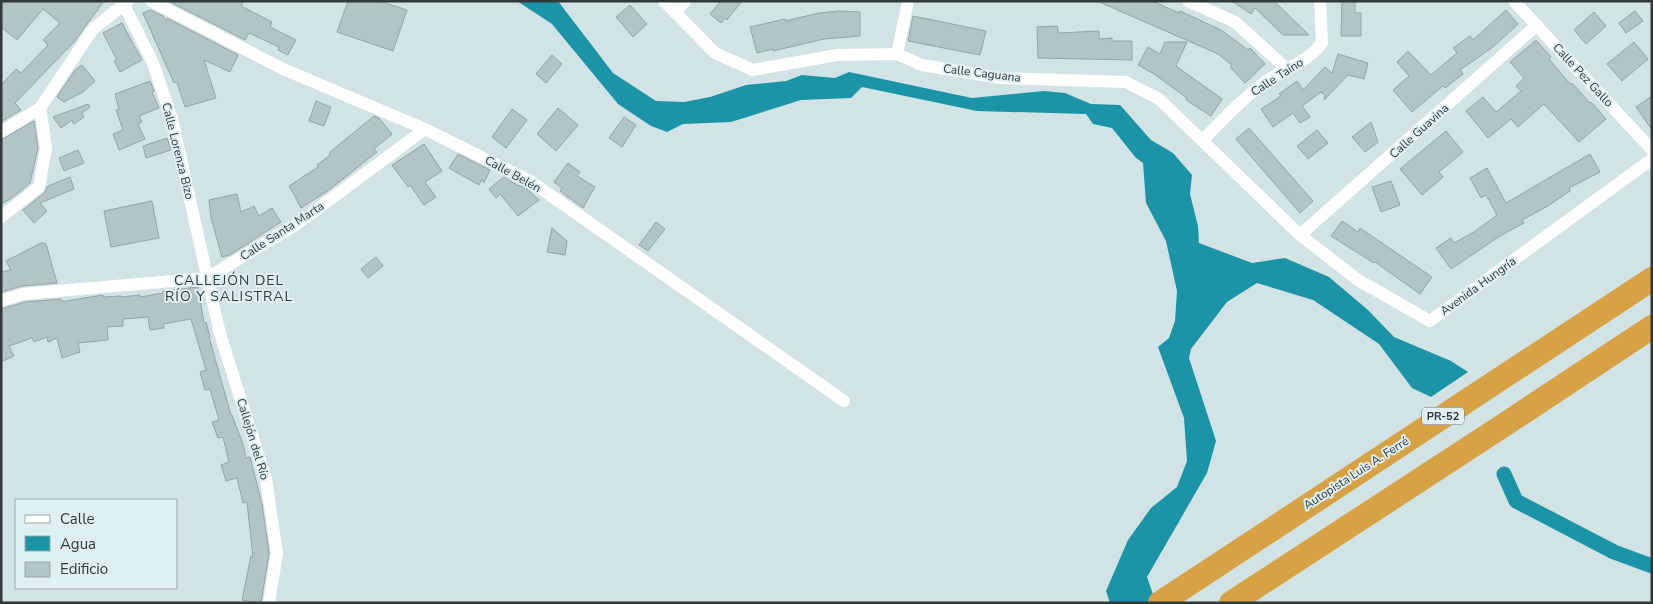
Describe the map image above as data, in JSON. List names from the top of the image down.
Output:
{
  "streets": {
    "highway": ["PR-52", "Autopista Luis A. Ferré"],
    "street": [
      "Calle Caguana",
      "Calle Pez Gallo",
      "Calle Taíno",
      "Calle Guavina",
      "Calle Lorenza Bizo",
      "Calle Belén",
      "Calle Santa Marta",
      "Avenida Hungría",
      "Callejón del Río"
    ]
  },
  "crossings": [
    ["Calle Caguana", "Calle Taíno"],
    ["Calle Caguana", "Calle Guavina"],
    ["Calle Caguana", "Avenida Hungría"],
    ["Calle Pez Gallo", "Calle Guavina"],
    ["Calle Guavina", "Avenida Hungría"],
    ["Calle Lorenza Bizo", "Calle Santa Marta"],
    ["Calle Lorenza Bizo", "Callejón del Río"],
    ["Calle Belén", "Calle Santa Marta"],
    ["Calle Santa Marta", "Callejón del Río"]
  ],
  "districts": ["CALLEJÓN DEL RÍO Y SALISTRAL"],
  "legend": ["Calle", "Agua", "Edificio"]
}
